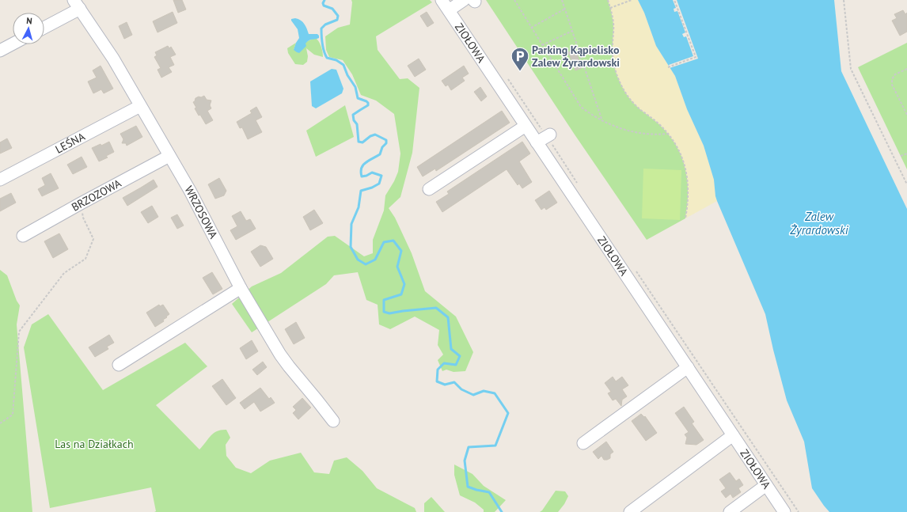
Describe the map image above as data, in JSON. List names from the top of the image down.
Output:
{
  "streets": {
    "street": [
      "ZIOŁOWA",
      "LEŚNA",
      "BRZOZOWA",
      "WRZOSOWA"
    ]
  },
  "crossings": [
    ["LEŚNA", "WRZOSOWA"],
    ["BRZOZOWA", "WRZOSOWA"]
  ],
  "water": ["Zalew Żyrardowski"],
  "parks": ["Las na Działkach"],
  "places": {
    "parking": ["Parking Kąpielisko Zalew Żyrardowski"]
  },
  "north": "top"
}
